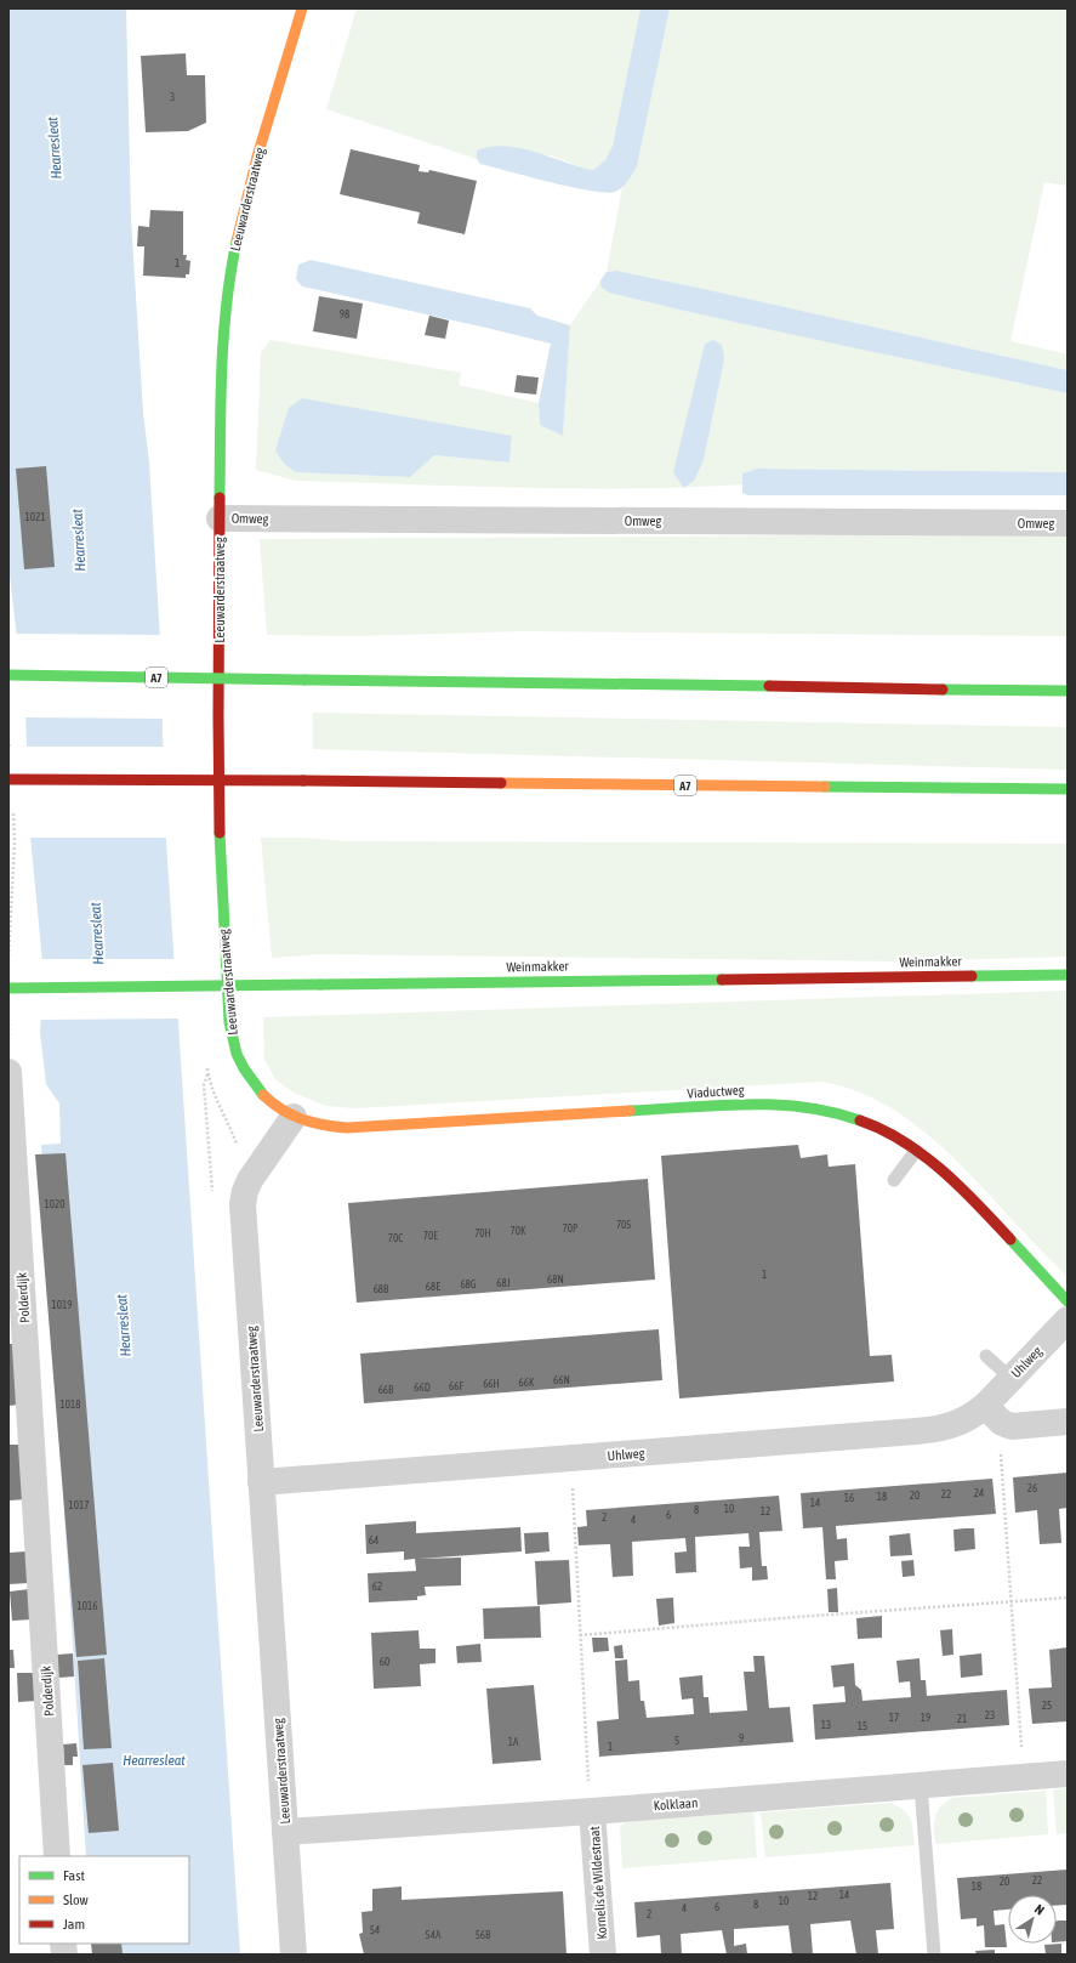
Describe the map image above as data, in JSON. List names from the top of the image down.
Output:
{
  "streets": {
    "main road": [
      "Leeuwarderstraatweg",
      "A7",
      "Weinmakker",
      "Viaductweg"
    ],
    "street": [
      "Omweg",
      "Polderdijk",
      "Uhlweg",
      "Kolklaan",
      "Kornelis de Wildestraat"
    ]
  },
  "crossings": [
    ["Leeuwarderstraatweg", "Omweg"],
    ["Leeuwarderstraatweg", "Viaductweg"],
    ["Leeuwarderstraatweg", "Uhlweg"],
    ["Leeuwarderstraatweg", "Kolklaan"],
    ["Kolklaan", "Kornelis de Wildestraat"]
  ],
  "water": ["Hearresleat"],
  "house_numbers": [
    "3",
    "1",
    "98",
    "1021",
    "1020",
    "70S",
    "70P",
    "70K",
    "70H",
    "70E",
    "70C",
    "1",
    "68N",
    "68J",
    "68G",
    "68E",
    "68B",
    "1019",
    "66N",
    "66K",
    "66H",
    "66F",
    "66D",
    "66B",
    "1018",
    "26",
    "24",
    "22",
    "20",
    "18",
    "16",
    "14",
    "1017",
    "10",
    "8",
    "12",
    "6",
    "2",
    "4",
    "64",
    "62",
    "1016",
    "60",
    "25",
    "23",
    "17",
    "19",
    "21",
    "13",
    "15",
    "9",
    "5",
    "1A",
    "1",
    "22",
    "20",
    "18",
    "14",
    "12",
    "10",
    "8",
    "6",
    "4",
    "2",
    "54",
    "54A",
    "56B"
  ],
  "legend": ["Fast", "Slow", "Jam"],
  "north": "top right"
}
